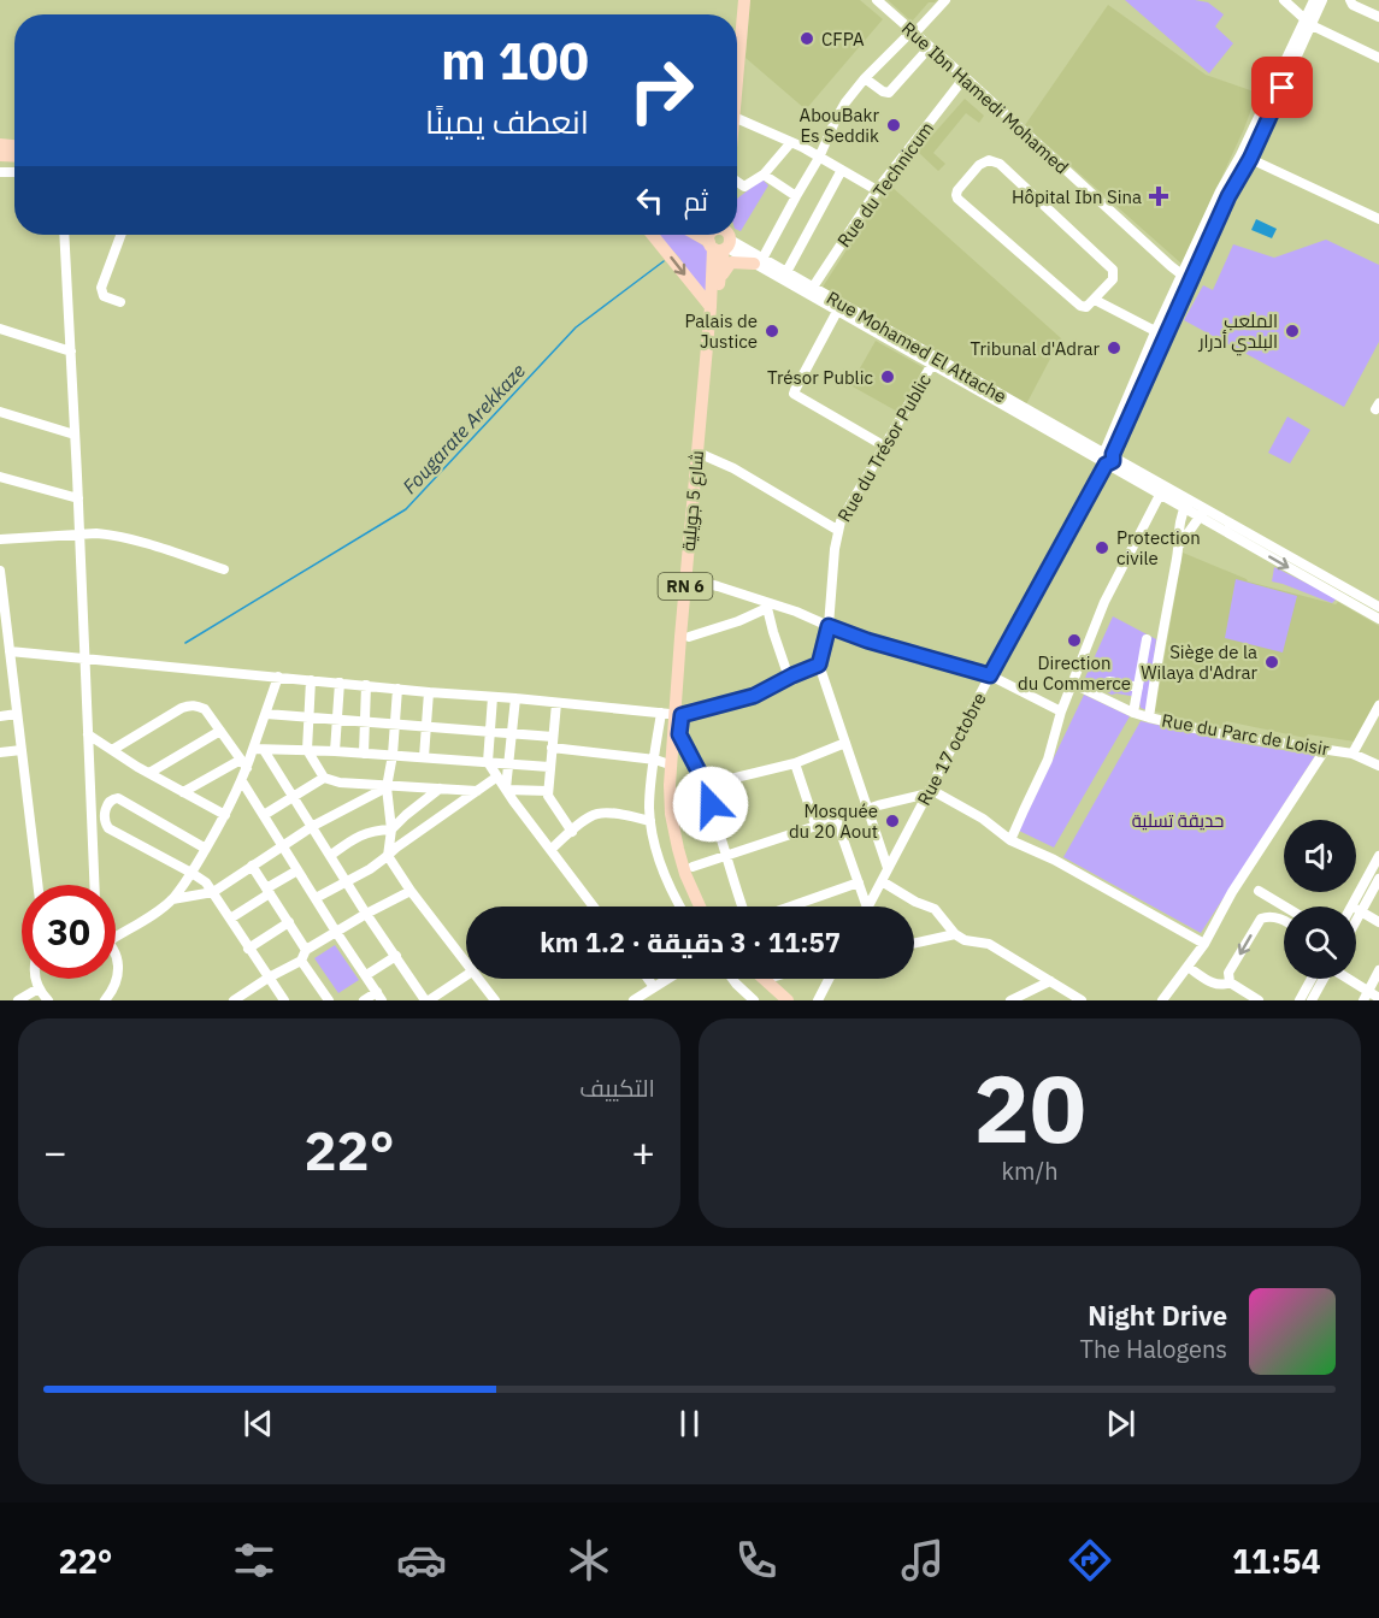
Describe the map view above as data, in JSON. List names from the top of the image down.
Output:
{
  "streets": {
    "main road": ["شارع 5 جويلية", "RN 6"],
    "street": [
      "Rue Ibn Hamedi Mohamed",
      "Rue du Technicum",
      "Rue Mohamed El Attache",
      "Rue du Trésor Public",
      "Rue du Parc de Loisir",
      "Rue 17 octobre"
    ]
  },
  "crossings": [
    ["Rue Ibn Hamedi Mohamed", "Rue du Technicum"],
    ["Rue du Technicum", "Rue Mohamed El Attache"],
    ["Rue Mohamed El Attache", "Rue du Trésor Public"],
    ["Rue Mohamed El Attache", "شارع 5 جويلية"],
    ["Rue Mohamed El Attache", "Rue 17 octobre"]
  ],
  "water": ["Fougarate Arekkaze"],
  "parks": ["حديقة تسلية"],
  "places": {
    "other": [
      "CFPA",
      "AbouBakr Es Seddik",
      "Palais de Justice",
      "الملعب البلدي أدرار",
      "Tribunal d'Adrar",
      "Trésor Public",
      "Protection civile",
      "Direction du Commerce",
      "Siège de la Wilaya d'Adrar",
      "Mosquée du 20 Aout"
    ],
    "health": ["Hôpital Ibn Sina"]
  },
  "page": {
    "turn": ["100 m", "انعطف يمينًا"],
    "then": "ثم",
    "limit": "30",
    "trip": "11:57 · 3 دقيقة · 1.2 km",
    "tile": [
      ["20", "km/h"],
      "التكييف"
    ],
    "heat": ["−", "22°", "+"],
    "song": ["Night Drive", "The Halogens"],
    "tabs": ["11:54", "22°"]
  }
}
